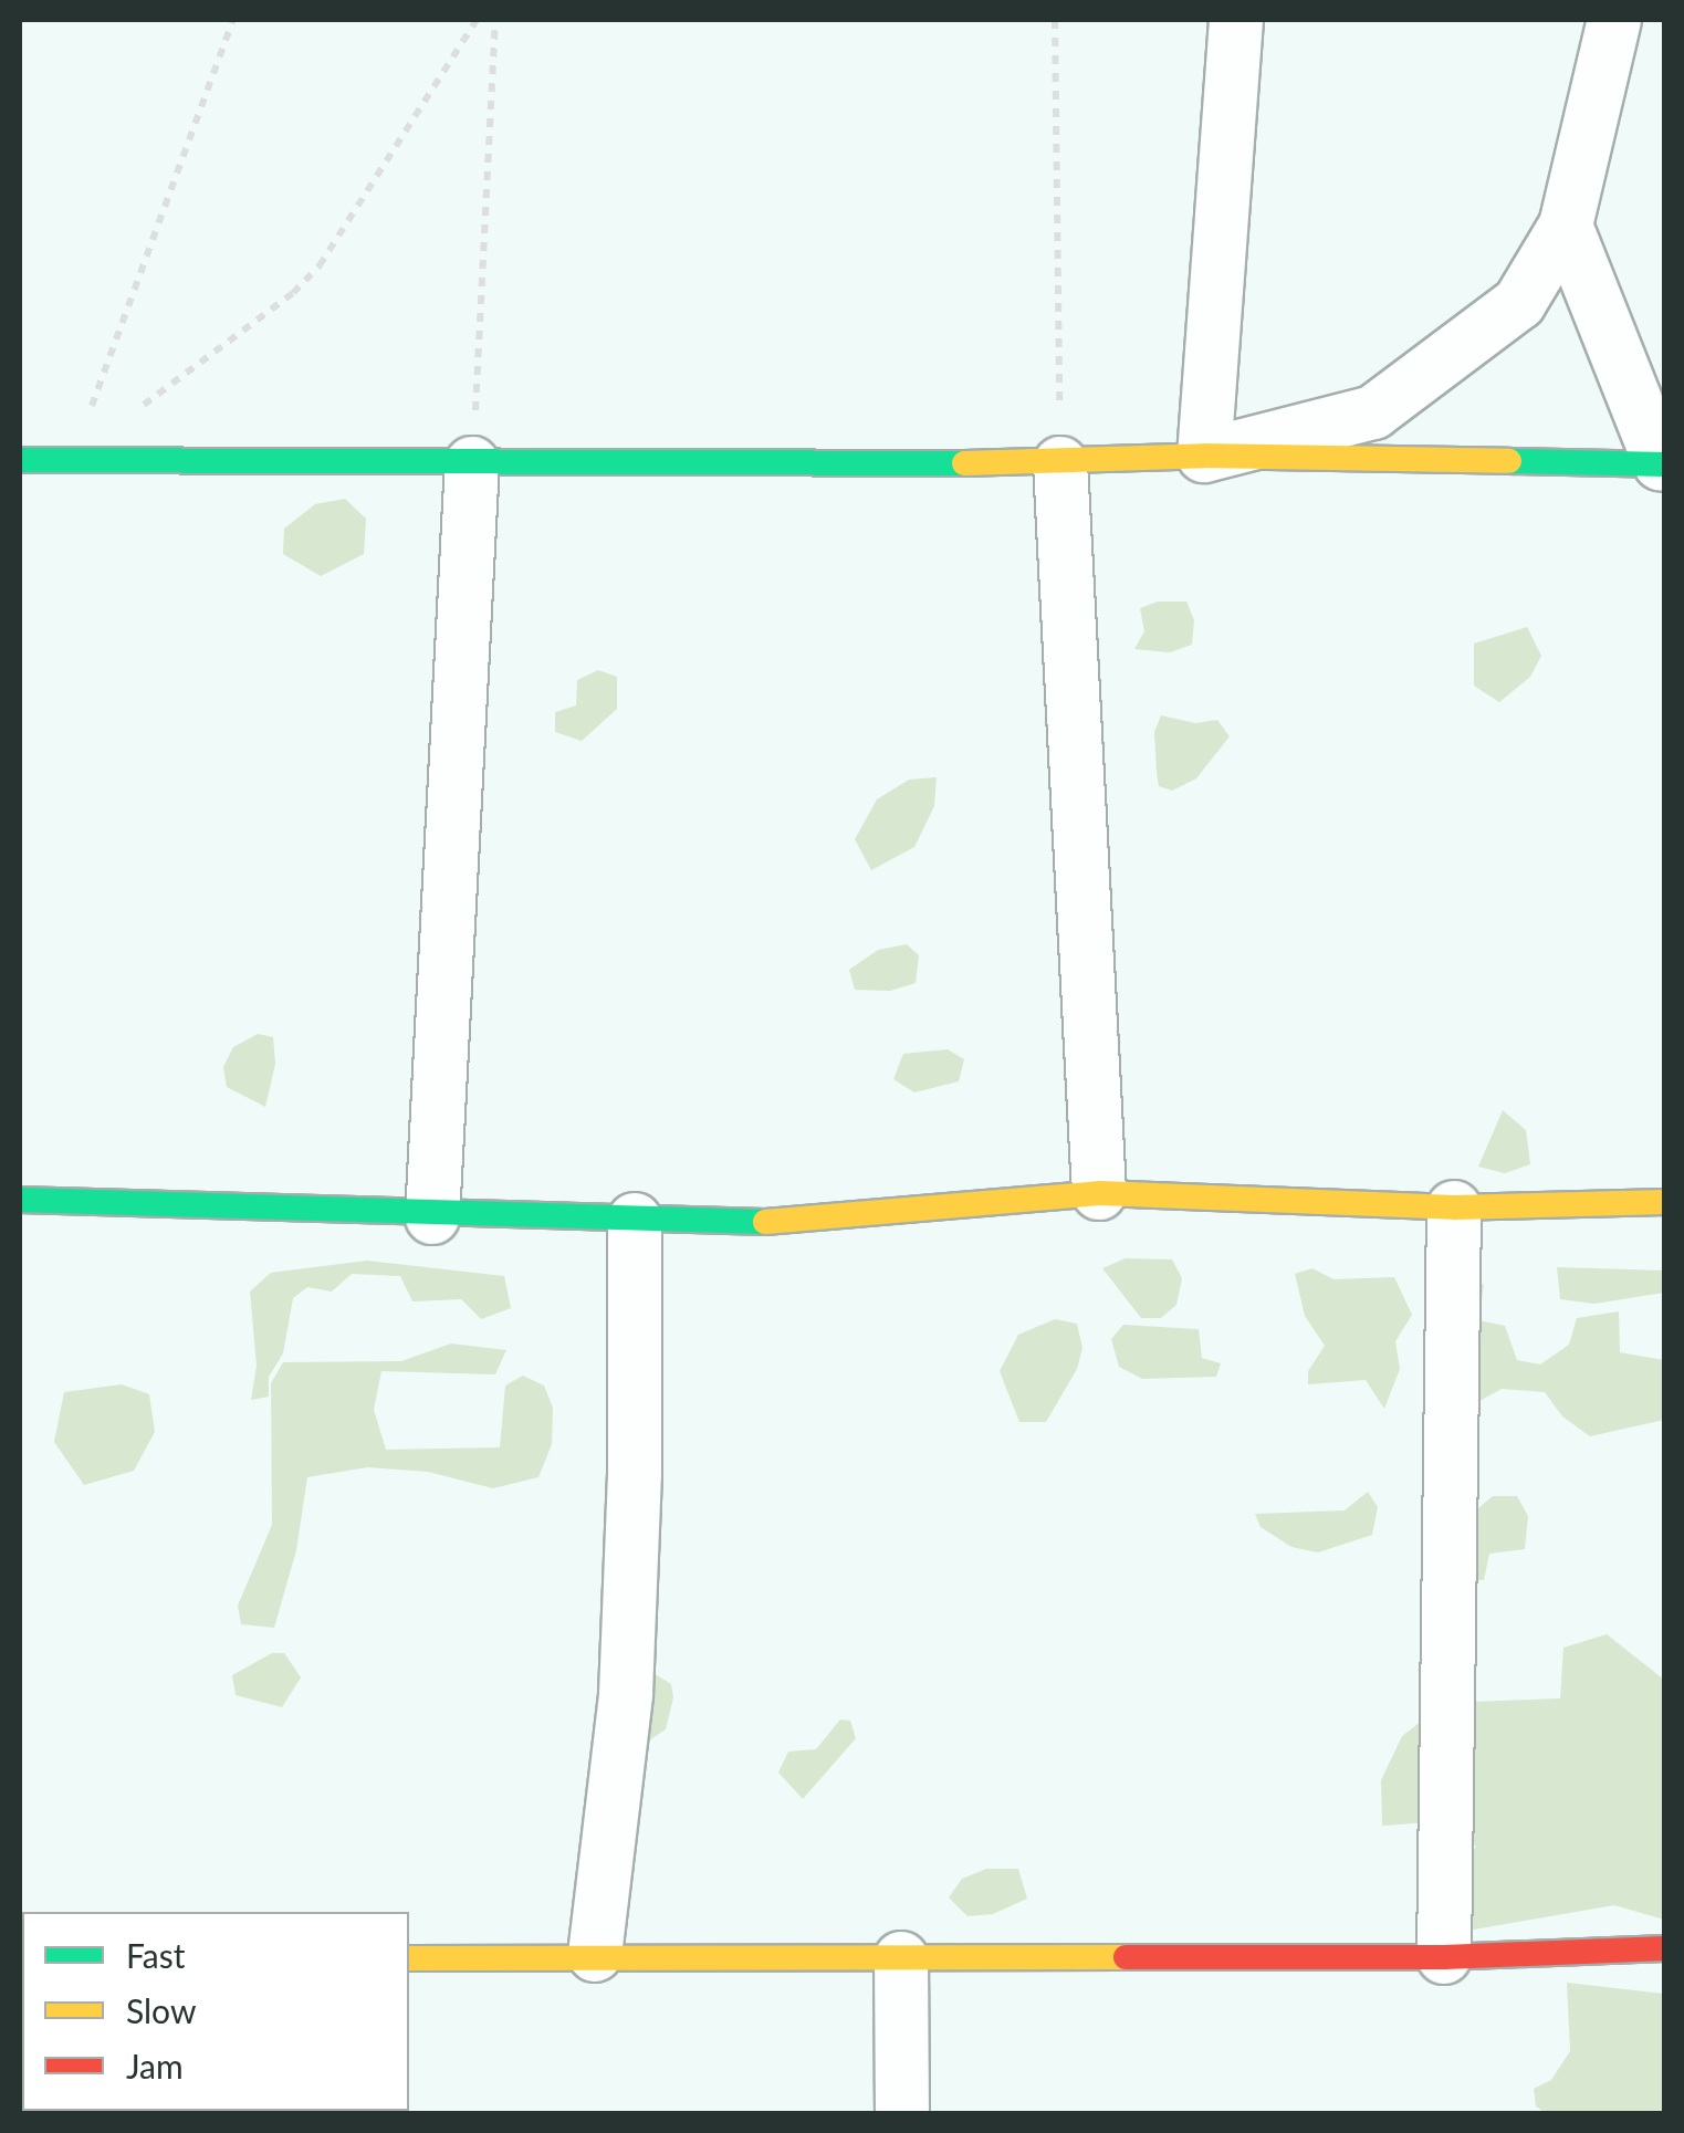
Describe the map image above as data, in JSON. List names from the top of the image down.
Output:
{
  "legend": ["Fast", "Slow", "Jam"]
}
